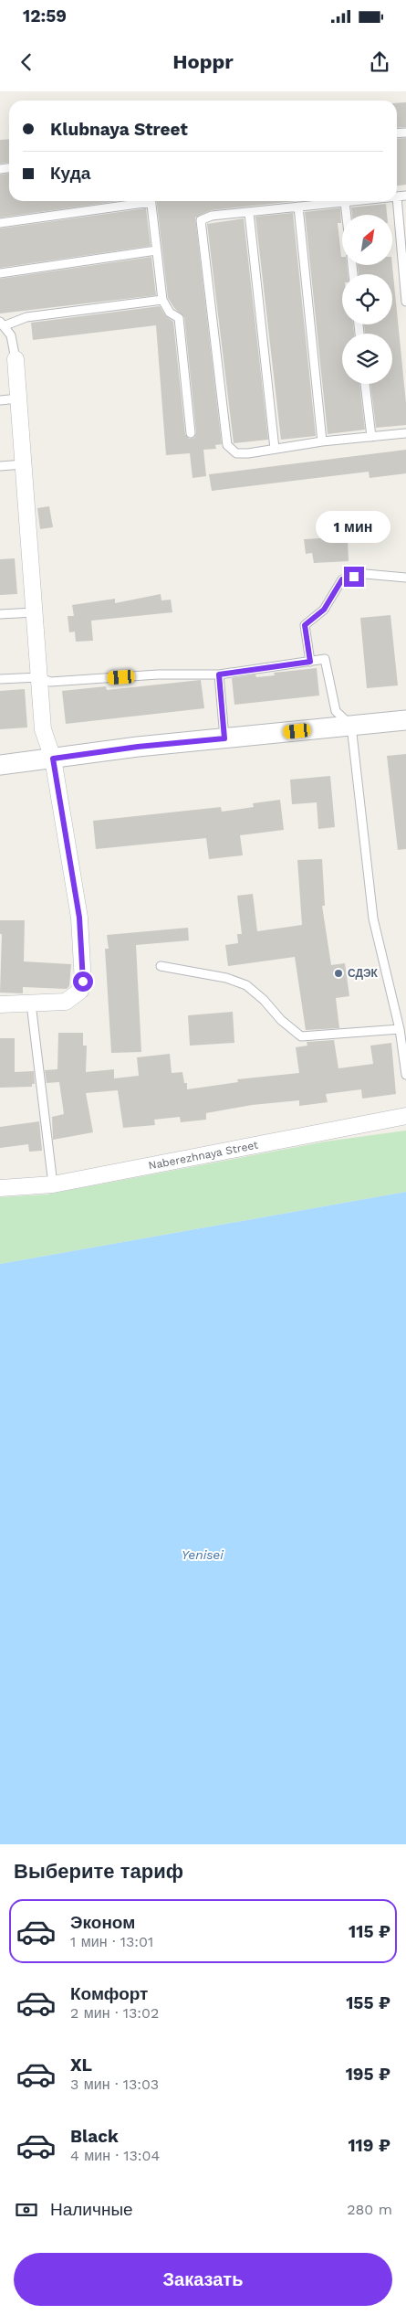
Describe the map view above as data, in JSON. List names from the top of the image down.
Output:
{
  "streets": {
    "street": ["Naberezhnaya Street"]
  },
  "water": ["Yenisei"],
  "places": ["СДЭК"],
  "north": "top right",
  "page": {
    "status": "12:59",
    "header": "Hoppr",
    "banner": ["Klubnaya Street", "Куда"],
    "bubble": "1 мин",
    "heading": "Выберите тариф",
    "list": [
      {
        "name": "Эконом",
        "note": "1 мин · 13:01",
        "value": "115 ₽"
      },
      {
        "name": "Комфорт",
        "note": "2 мин · 13:02",
        "value": "155 ₽"
      },
      {
        "name": "XL",
        "note": "3 мин · 13:03",
        "value": "195 ₽"
      },
      {
        "name": "Black",
        "note": "4 мин · 13:04",
        "value": "119 ₽"
      }
    ],
    "pay": ["Наличные", "280 m"],
    "buttons": "Заказать"
  }
}
